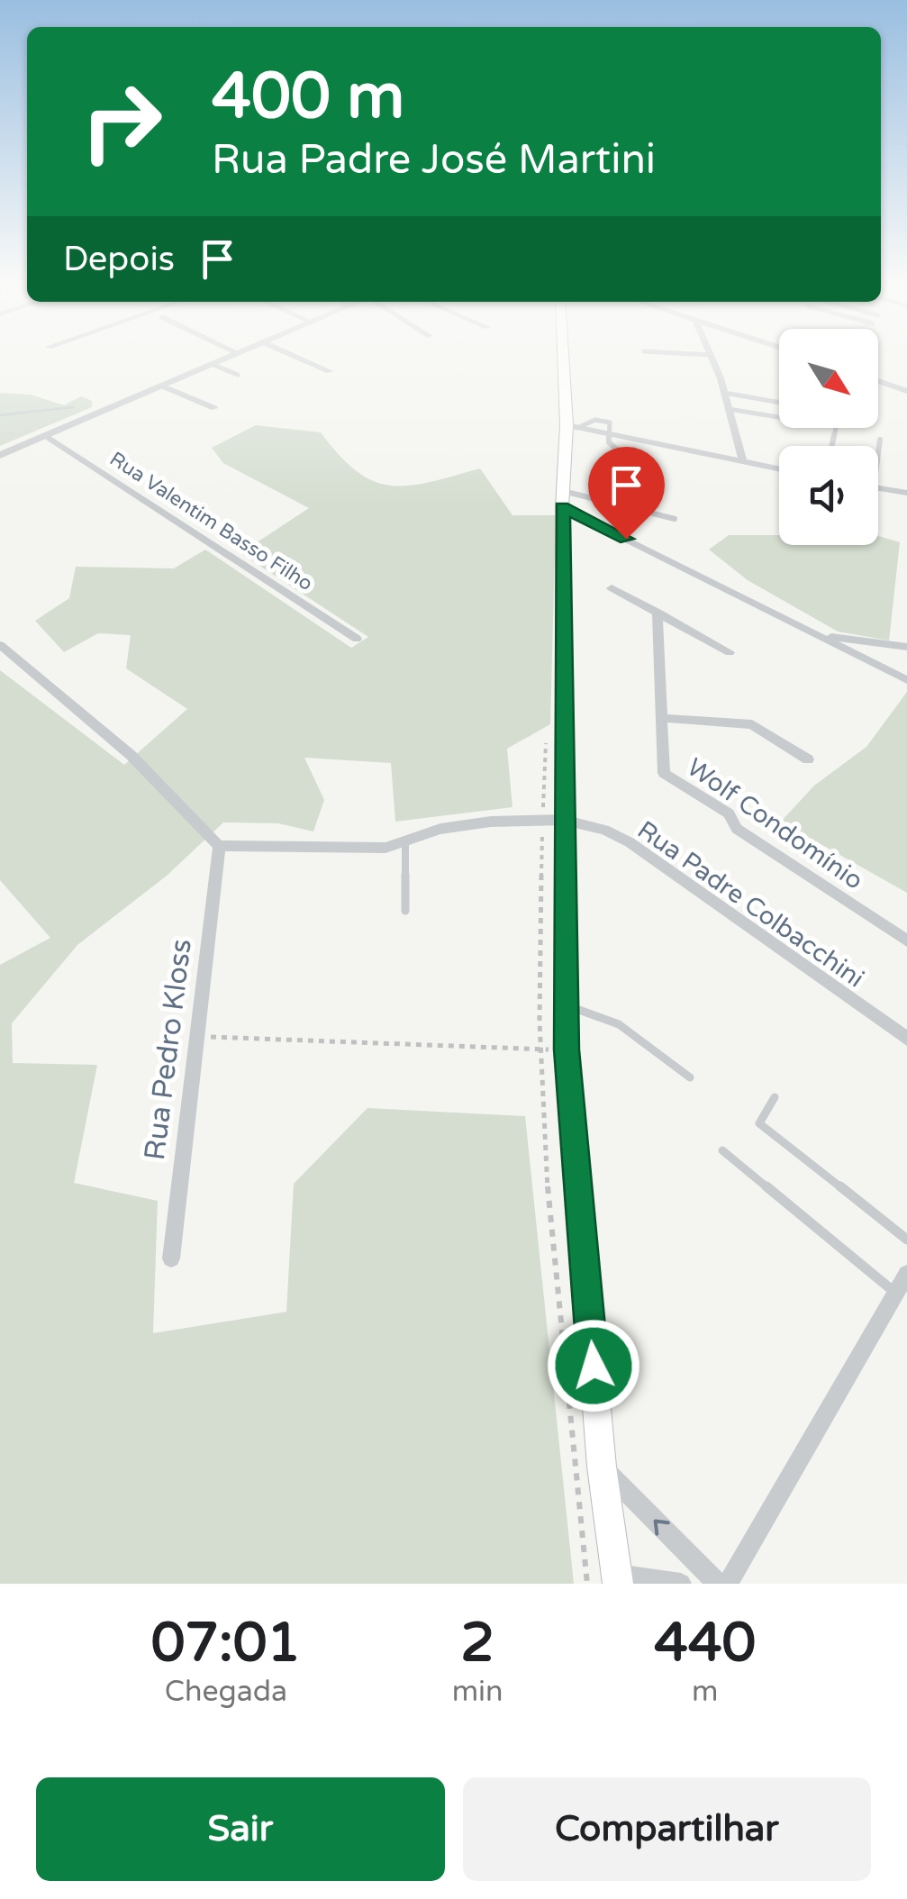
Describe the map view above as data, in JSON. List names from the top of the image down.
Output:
{
  "streets": {
    "street": [
      "Rua Valentim Basso Filho",
      "Wolf Condomínio",
      "Rua Padre Colbacchini",
      "Rua Pedro Kloss"
    ]
  },
  "crossings": [
    ["Rua Padre Colbacchini", "Rua Pedro Kloss"]
  ],
  "north": "bottom right",
  "page": {
    "turn": ["400 m", "Rua Padre José Martini"],
    "then": "Depois",
    "eta": [
      "07:01",
      "Chegada",
      "2",
      "min",
      "440",
      "m"
    ],
    "buttons": ["Sair", "Compartilhar"]
  }
}
